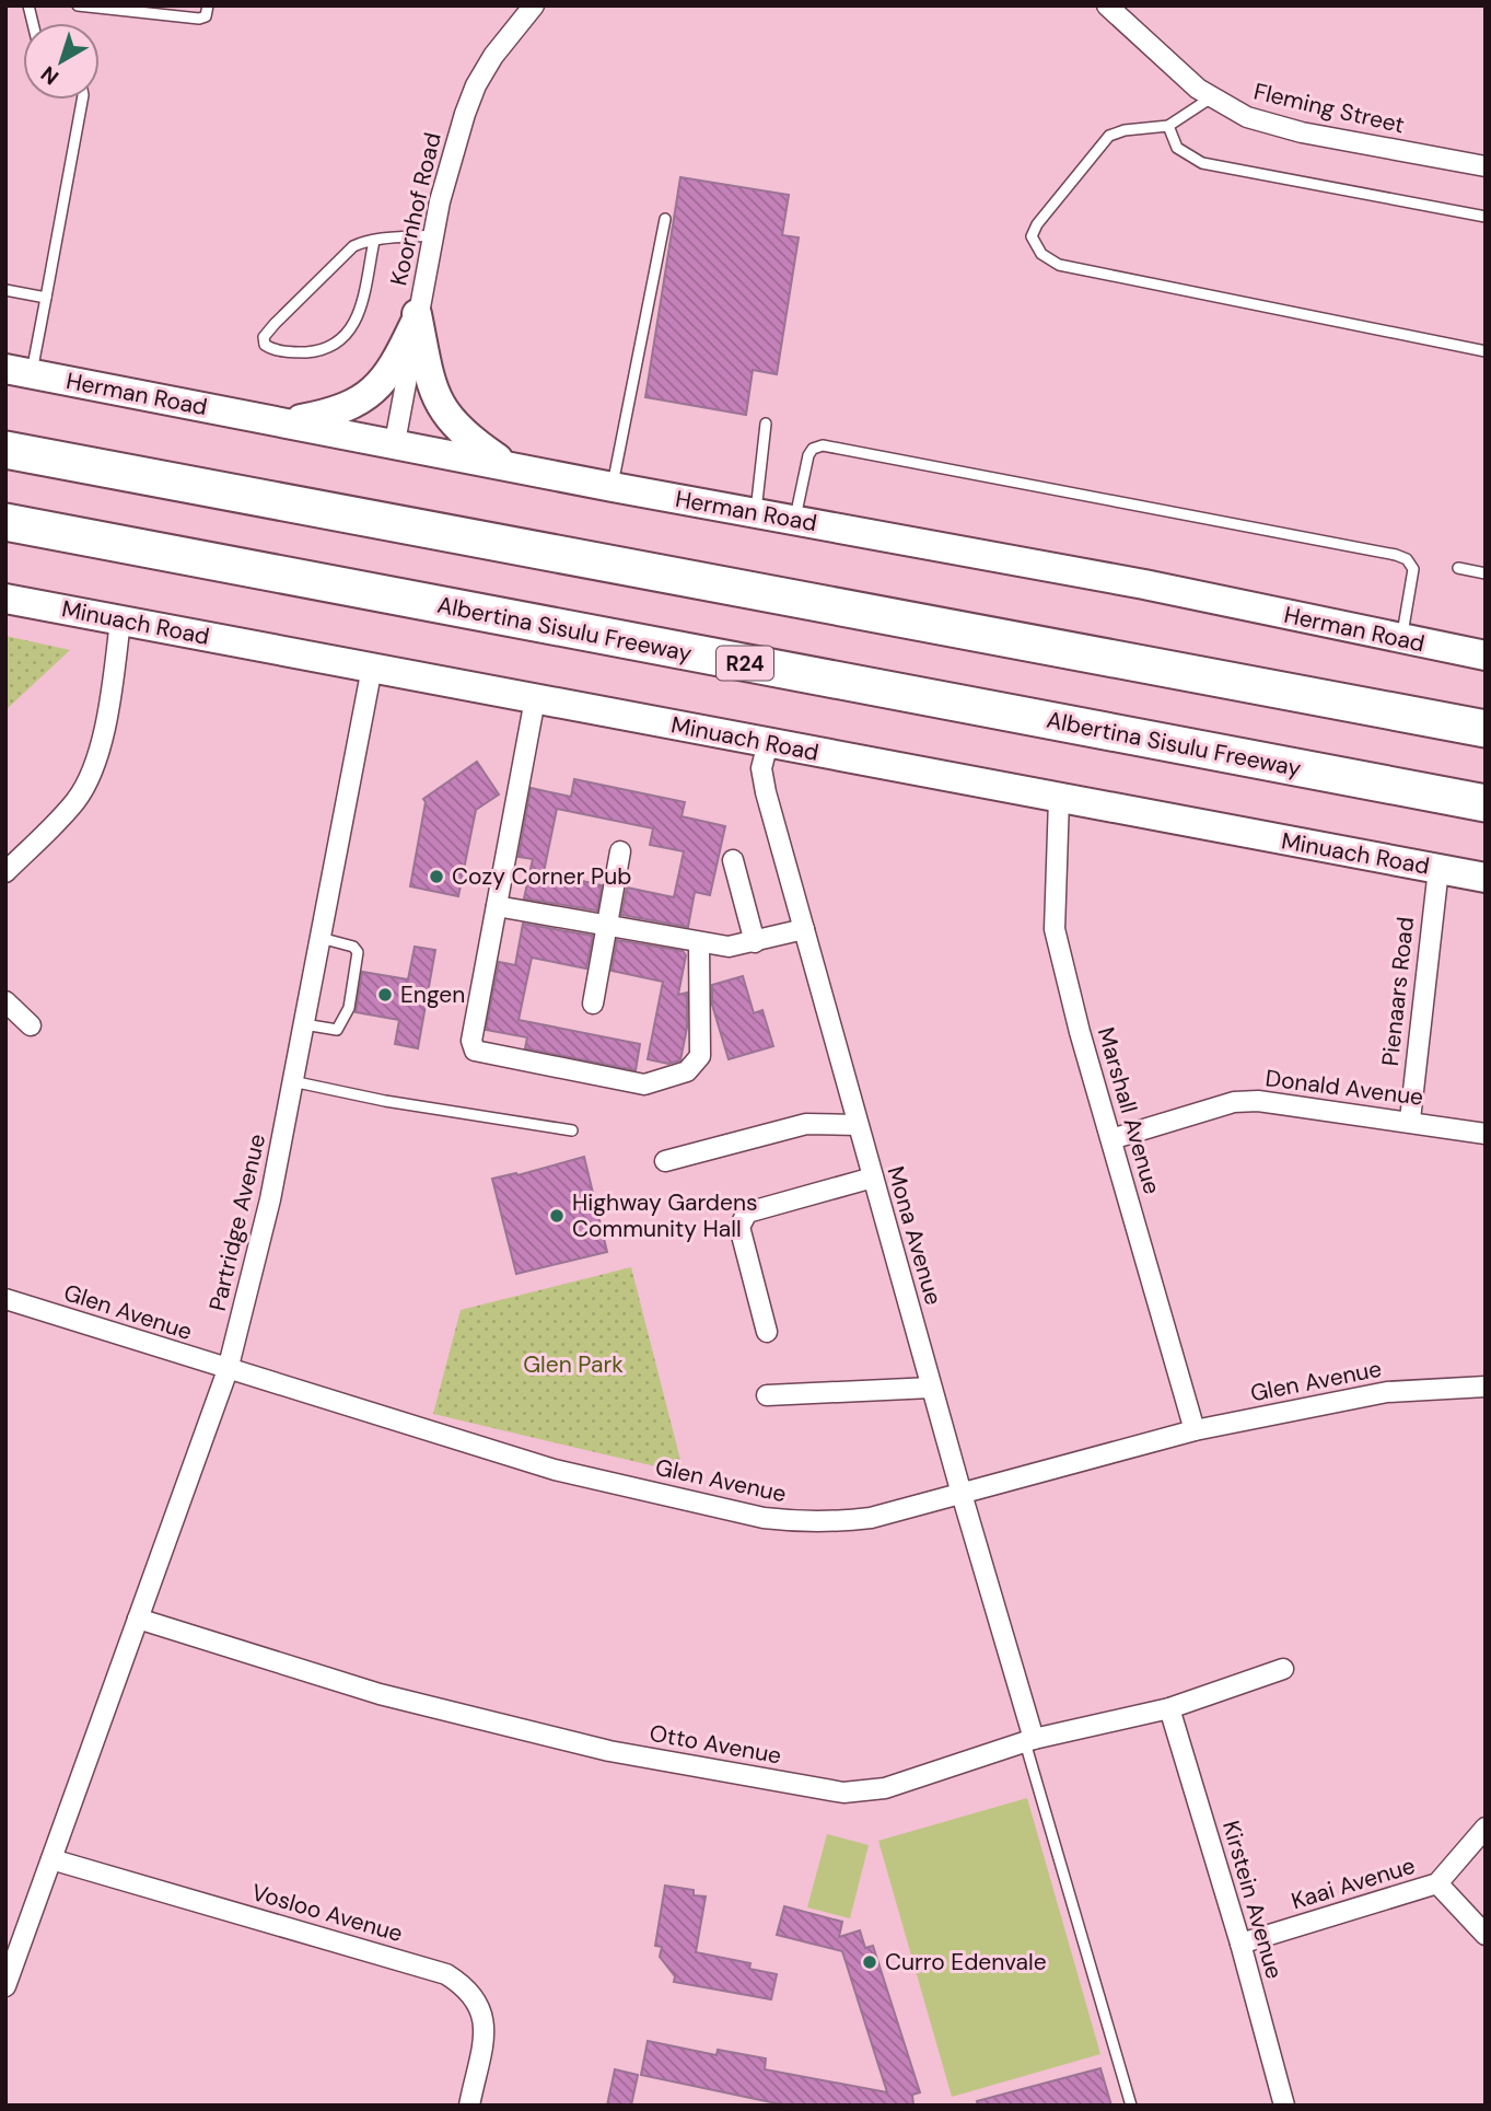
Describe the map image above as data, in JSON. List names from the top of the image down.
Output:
{
  "streets": {
    "highway": ["Albertina Sisulu Freeway", "R24"],
    "main road": ["Herman Road", "Minuach Road"],
    "street": [
      "Fleming Street",
      "Koornhof Road",
      "Pienaars Road",
      "Donald Avenue",
      "Marshall Avenue",
      "Partridge Avenue",
      "Mona Avenue",
      "Glen Avenue",
      "Otto Avenue",
      "Kaai Avenue",
      "Kirstein Avenue",
      "Vosloo Avenue"
    ]
  },
  "crossings": [
    ["Koornhof Road", "Herman Road"],
    ["Minuach Road", "Pienaars Road"],
    ["Minuach Road", "Marshall Avenue"],
    ["Minuach Road", "Partridge Avenue"],
    ["Minuach Road", "Mona Avenue"],
    ["Pienaars Road", "Donald Avenue"],
    ["Donald Avenue", "Marshall Avenue"],
    ["Marshall Avenue", "Glen Avenue"],
    ["Partridge Avenue", "Glen Avenue"],
    ["Partridge Avenue", "Otto Avenue"],
    ["Partridge Avenue", "Vosloo Avenue"],
    ["Mona Avenue", "Glen Avenue"],
    ["Mona Avenue", "Otto Avenue"],
    ["Otto Avenue", "Kirstein Avenue"],
    ["Kaai Avenue", "Kirstein Avenue"]
  ],
  "parks": ["Glen Park"],
  "places": [
    "Cozy Corner Pub",
    "Engen",
    "Highway Gardens Community Hall",
    "Curro Edenvale"
  ],
  "north": "bottom left"
}
